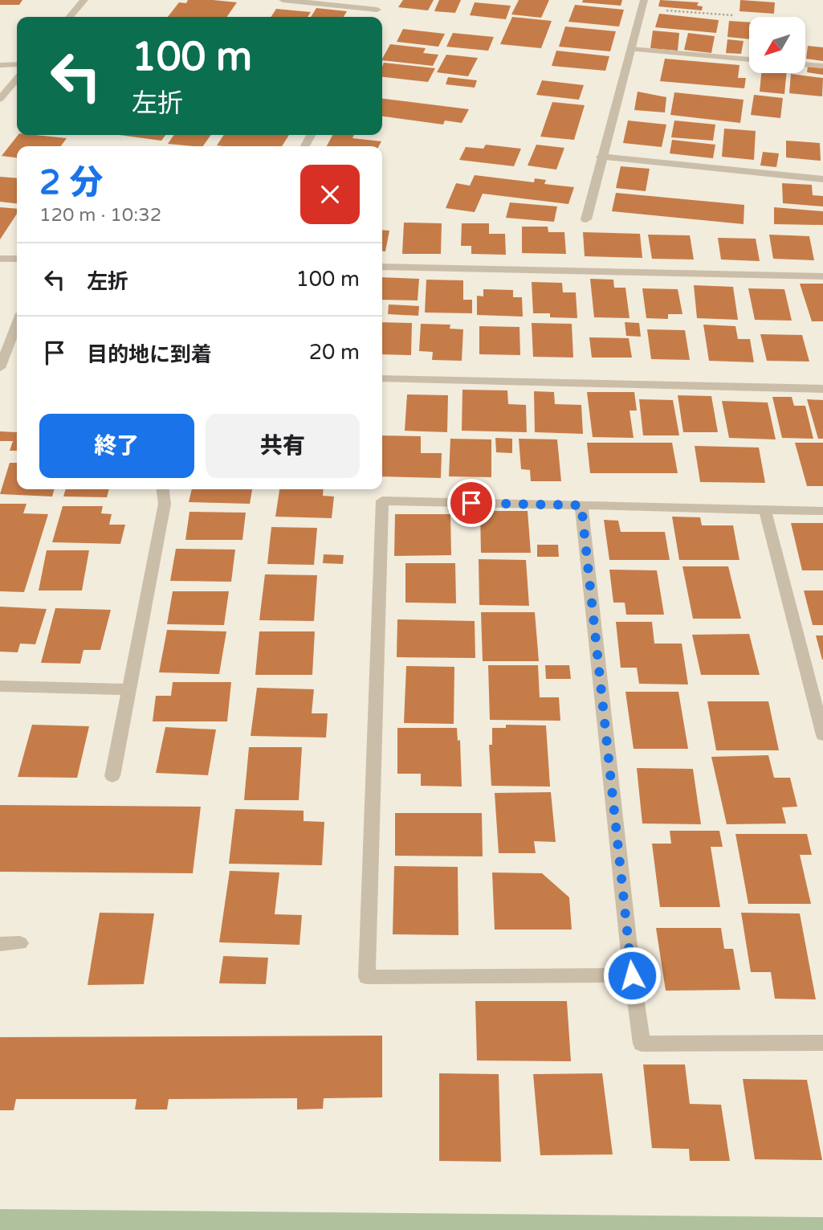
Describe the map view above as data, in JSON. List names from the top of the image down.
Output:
{
  "north": "bottom left",
  "page": {
    "turn": ["100 m", "左折"],
    "heading": ["2 分", "120 m · 10:32"],
    "list": [
      {
        "name": "左折",
        "value": "100 m"
      },
      {
        "name": "目的地に到着",
        "value": "20 m"
      }
    ],
    "buttons": ["終了", "共有"]
  }
}
